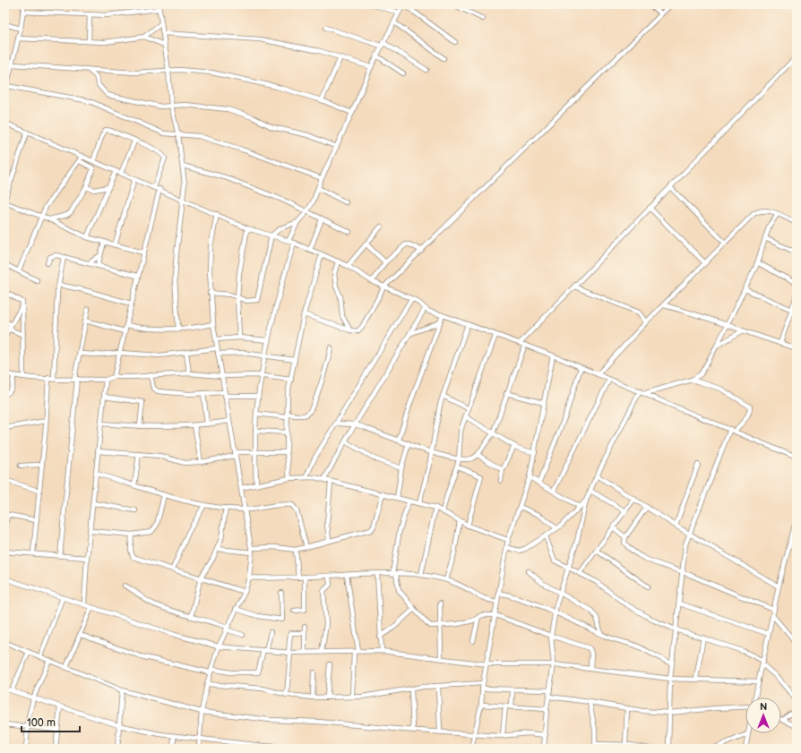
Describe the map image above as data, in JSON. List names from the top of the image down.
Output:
{
  "scale_bar": "100 m",
  "north": "top"
}
